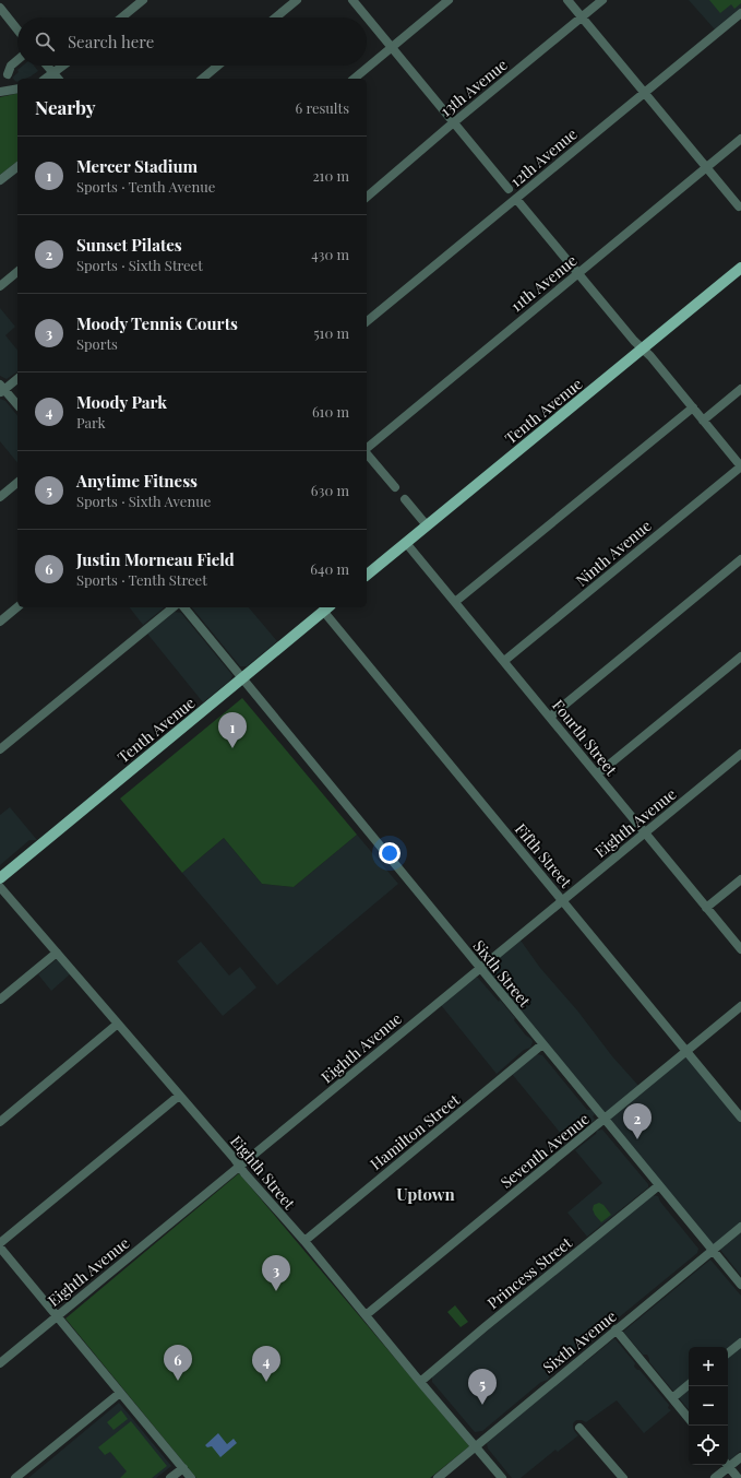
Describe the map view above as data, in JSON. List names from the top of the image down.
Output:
{
  "streets": {
    "main road": ["Tenth Avenue"],
    "street": [
      "13th Avenue",
      "12th Avenue",
      "11th Avenue",
      "Ninth Avenue",
      "Fourth Street",
      "Eighth Avenue",
      "Fifth Street",
      "Sixth Street",
      "Hamilton Street",
      "Seventh Avenue",
      "Eighth Street",
      "Princess Street",
      "Sixth Avenue"
    ]
  },
  "crossings": [
    ["Tenth Avenue", "Fourth Street"],
    ["Tenth Avenue", "Fifth Street"],
    ["Tenth Avenue", "Sixth Street"],
    ["Ninth Avenue", "Fourth Street"],
    ["Fourth Street", "Eighth Avenue"],
    ["Eighth Avenue", "Fifth Street"],
    ["Eighth Avenue", "Sixth Street"],
    ["Eighth Avenue", "Eighth Street"],
    ["Fifth Street", "Seventh Avenue"],
    ["Sixth Street", "Hamilton Street"],
    ["Sixth Street", "Seventh Avenue"],
    ["Sixth Street", "Princess Street"],
    ["Sixth Street", "Sixth Avenue"],
    ["Hamilton Street", "Eighth Street"],
    ["Seventh Avenue", "Eighth Street"],
    ["Eighth Street", "Princess Street"],
    ["Eighth Street", "Sixth Avenue"]
  ],
  "districts": ["Uptown"],
  "page": {
    "search": "Search here",
    "heading": ["Nearby", "6 results"],
    "list": [
      {
        "mark": "1",
        "name": "Mercer Stadium",
        "note": "Sports · Tenth Avenue",
        "value": "210 m"
      },
      {
        "mark": "2",
        "name": "Sunset Pilates",
        "note": "Sports · Sixth Street",
        "value": "430 m"
      },
      {
        "mark": "3",
        "name": "Moody Tennis Courts",
        "note": "Sports",
        "value": "510 m"
      },
      {
        "mark": "4",
        "name": "Moody Park",
        "note": "Park",
        "value": "610 m"
      },
      {
        "mark": "5",
        "name": "Anytime Fitness",
        "note": "Sports · Sixth Avenue",
        "value": "630 m"
      },
      {
        "mark": "6",
        "name": "Justin Morneau Field",
        "note": "Sports · Tenth Street",
        "value": "640 m"
      }
    ],
    "pins": [
      "1",
      "2",
      "3",
      "6",
      "4",
      "5"
    ],
    "map_buttons": ["+", "−"]
  }
}
